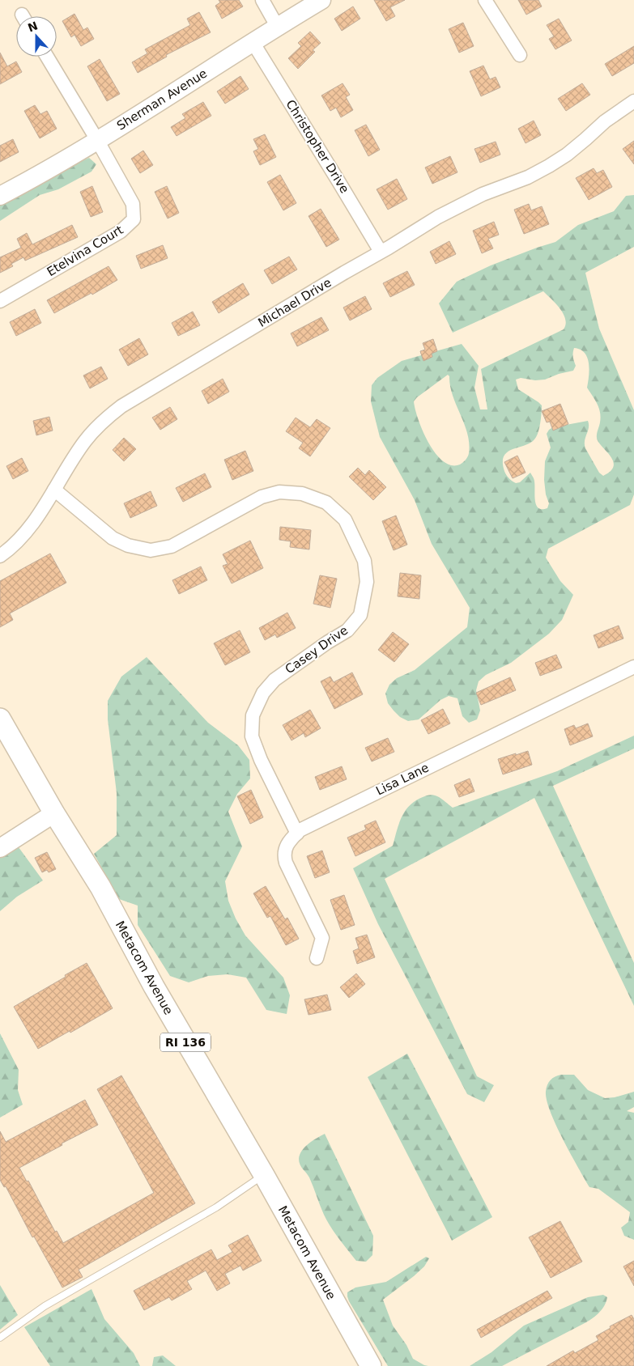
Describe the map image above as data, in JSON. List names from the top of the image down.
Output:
{
  "streets": {
    "main road": ["Metacom Avenue", "RI 136"],
    "street": [
      "Sherman Avenue",
      "Christopher Drive",
      "Etelvina Court",
      "Michael Drive",
      "Casey Drive",
      "Lisa Lane"
    ]
  },
  "crossings": [
    ["Sherman Avenue", "Christopher Drive"],
    ["Sherman Avenue", "Etelvina Court"],
    ["Christopher Drive", "Michael Drive"],
    ["Michael Drive", "Casey Drive"],
    ["Casey Drive", "Lisa Lane"]
  ],
  "north": "top"
}
